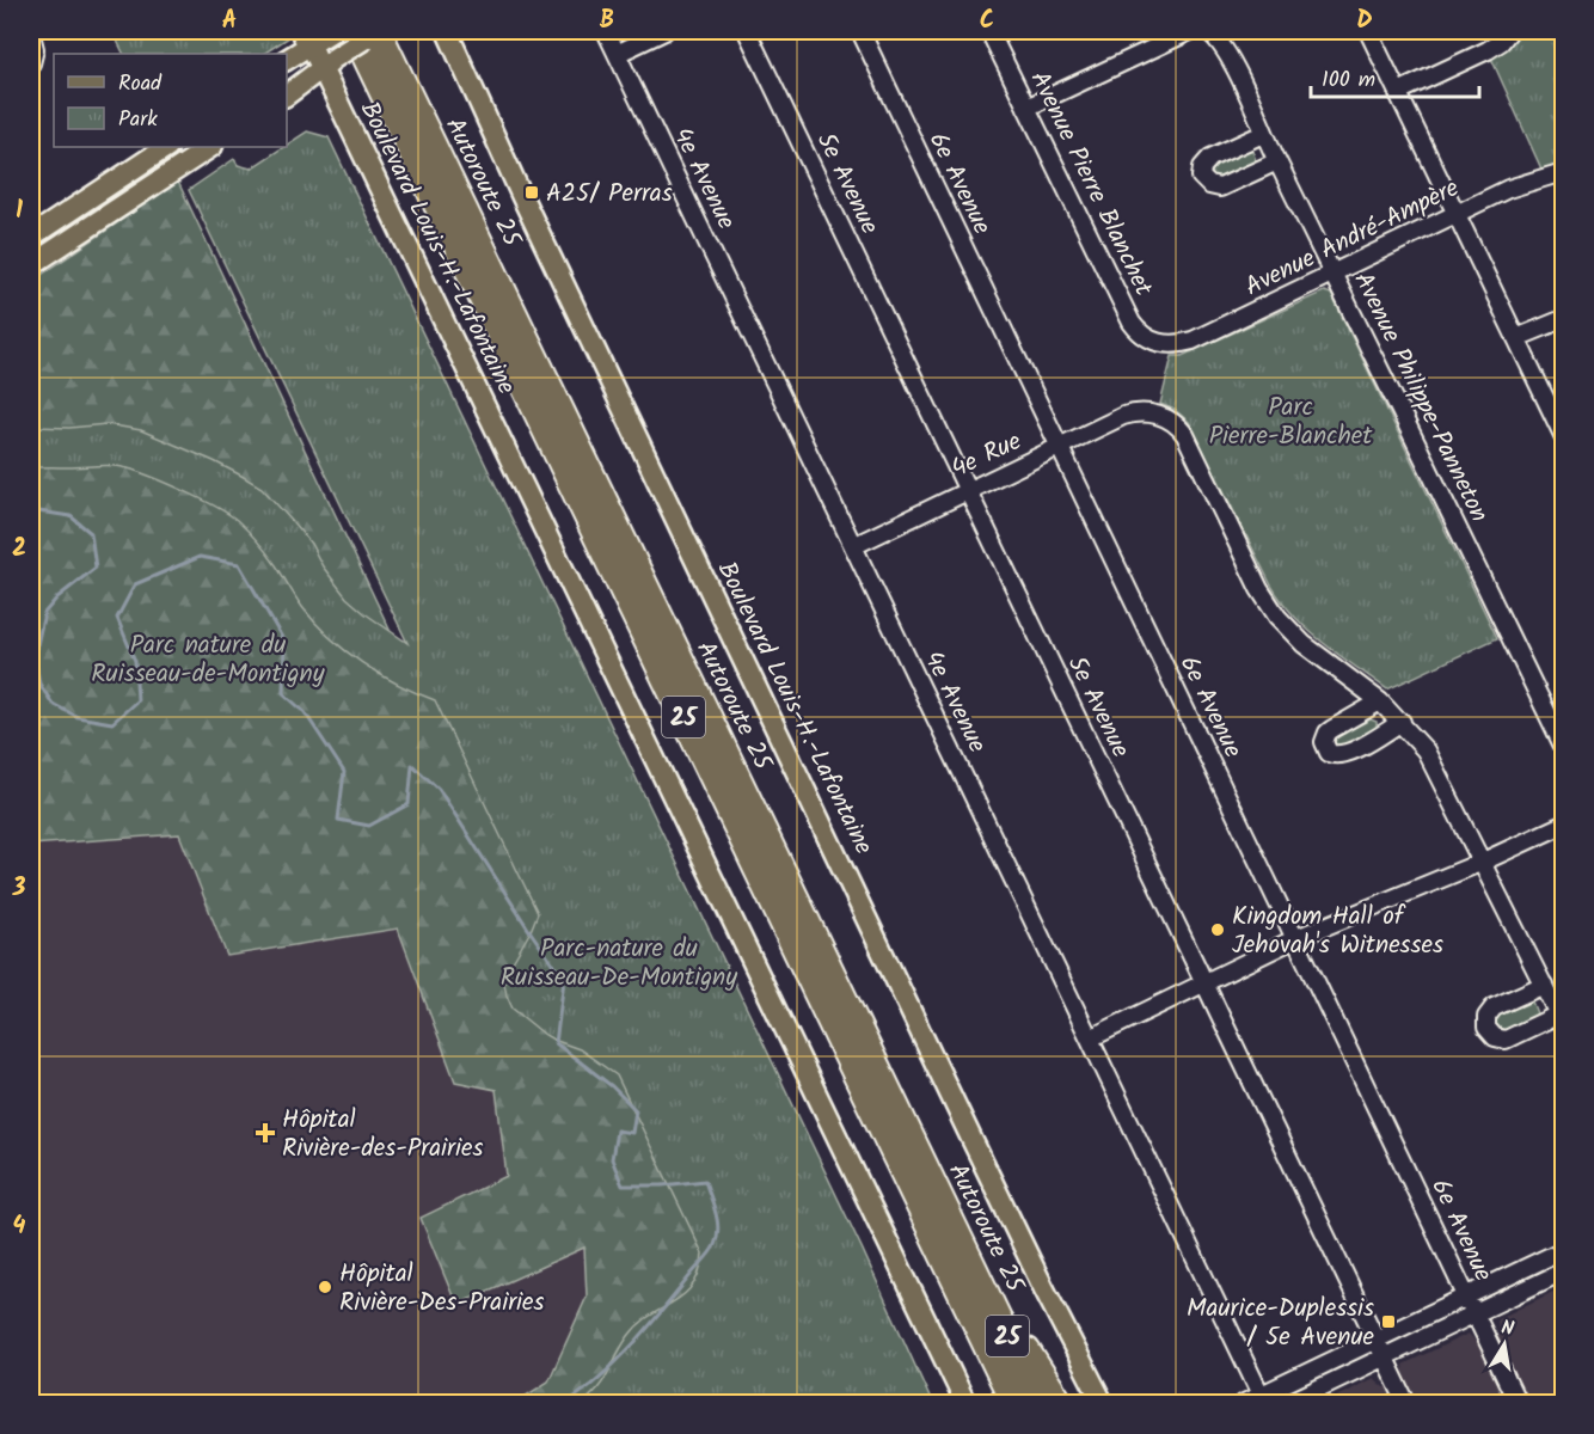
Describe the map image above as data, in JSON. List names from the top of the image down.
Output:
{
  "streets": {
    "highway": ["Autoroute 25", "25"],
    "main road": ["Boulevard Louis-H.-Lafontaine"],
    "street": [
      "4e Avenue",
      "5e Avenue",
      "6e Avenue",
      "Avenue Pierre Blanchet",
      "Avenue André-Ampère",
      "Avenue Philippe-Panneton",
      "4e Rue"
    ]
  },
  "crossings": [
    ["4e Avenue", "4e Rue"],
    ["5e Avenue", "4e Rue"],
    ["6e Avenue", "4e Rue"],
    ["Avenue Pierre Blanchet", "Avenue André-Ampère"],
    ["Avenue André-Ampère", "Avenue Philippe-Panneton"]
  ],
  "parks": ["Parc Pierre-Blanchet", "Parc nature du Ruisseau-de-Montigny", "Parc-nature du Ruisseau-De-Montigny"],
  "places": {
    "transit": ["A25/ Perras", "Maurice-Duplessis / 5e Avenue"],
    "other": ["Kingdom Hall of Jehovah's Witnesses", "Hôpital Rivière-Des-Prairies"],
    "health": ["Hôpital Rivière-des-Prairies"]
  },
  "legend": ["Road", "Park"],
  "scale_bar": "100 m",
  "north": "top",
  "grid": {
    "columns": [
      "A",
      "B",
      "C",
      "D"
    ],
    "rows": [
      "1",
      "2",
      "3",
      "4"
    ]
  }
}
